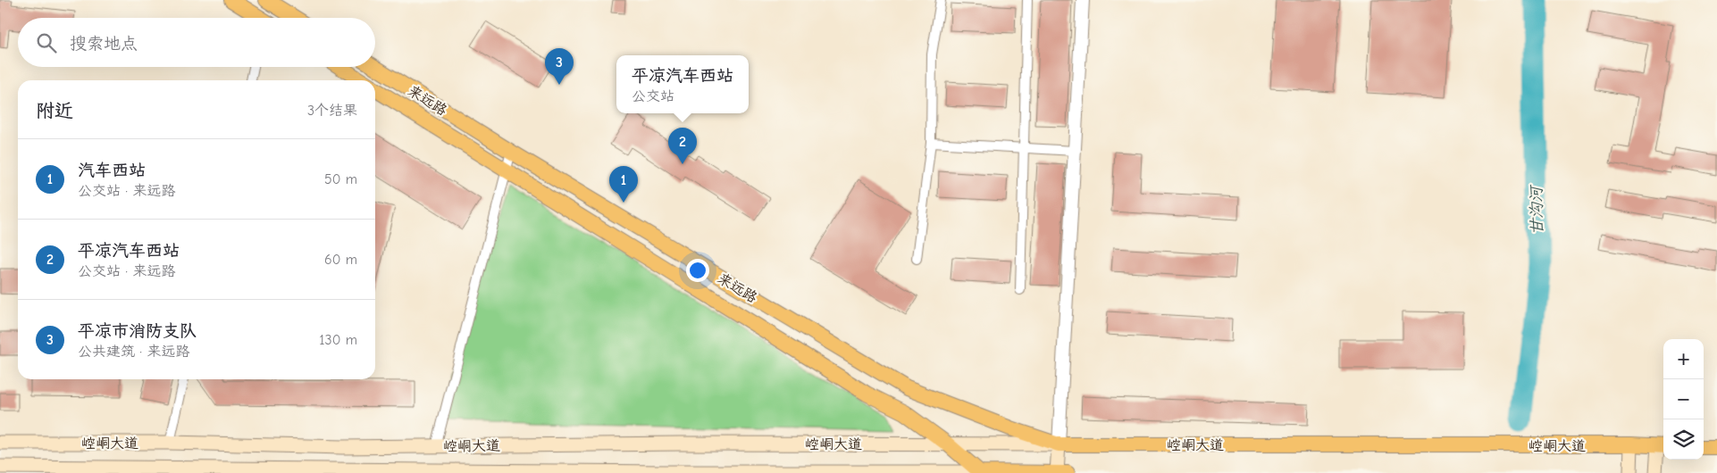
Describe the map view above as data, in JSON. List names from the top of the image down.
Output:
{
  "streets": {
    "main road": ["来远路", "崆峒大道"]
  },
  "crossings": [
    ["来远路", "崆峒大道"]
  ],
  "water": ["甘沟河"],
  "page": {
    "search": "搜索地点",
    "pins": ["3", "2", "1"],
    "popup": ["平凉汽车西站", "公交站"],
    "heading": ["附近", "3个结果"],
    "list": [
      {
        "mark": "1",
        "name": "汽车西站",
        "note": "公交站 · 来远路",
        "value": "50 m"
      },
      {
        "mark": "2",
        "name": "平凉汽车西站",
        "note": "公交站 · 来远路",
        "value": "60 m"
      },
      {
        "mark": "3",
        "name": "平凉市消防支队",
        "note": "公共建筑 · 来远路",
        "value": "130 m"
      }
    ],
    "map_buttons": ["+", "−"]
  }
}
